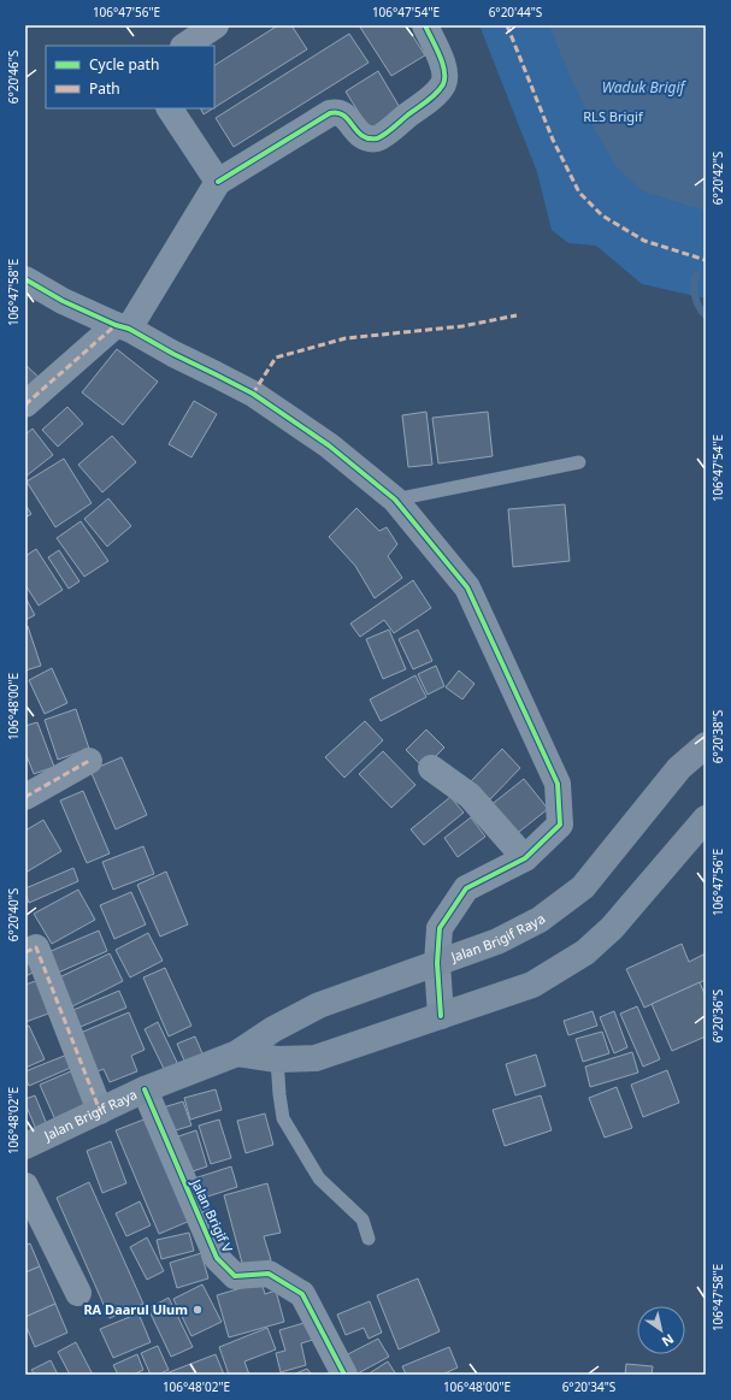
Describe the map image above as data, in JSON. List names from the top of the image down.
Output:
{
  "streets": {
    "street": ["Jalan Brigif Raya", "Jalan Brigif V"]
  },
  "crossings": [
    ["Jalan Brigif Raya", "Jalan Brigif V"]
  ],
  "water": ["Waduk Brigif"],
  "parks": ["RLS Brigif"],
  "places": ["RA Daarul Ulum"],
  "legend": ["Cycle path", "Path"],
  "north": "bottom right",
  "coordinates": [
    "106°47'56\"E",
    "106°47'54\"E",
    "6°20'44\"S",
    "6°20'46\"S",
    "6°20'42\"S",
    "106°47'58\"E",
    "106°48'00\"E",
    "6°20'38\"S",
    "6°20'40\"S",
    "6°20'36\"S",
    "106°48'02\"E",
    "6°20'34\"S"
  ]
}
